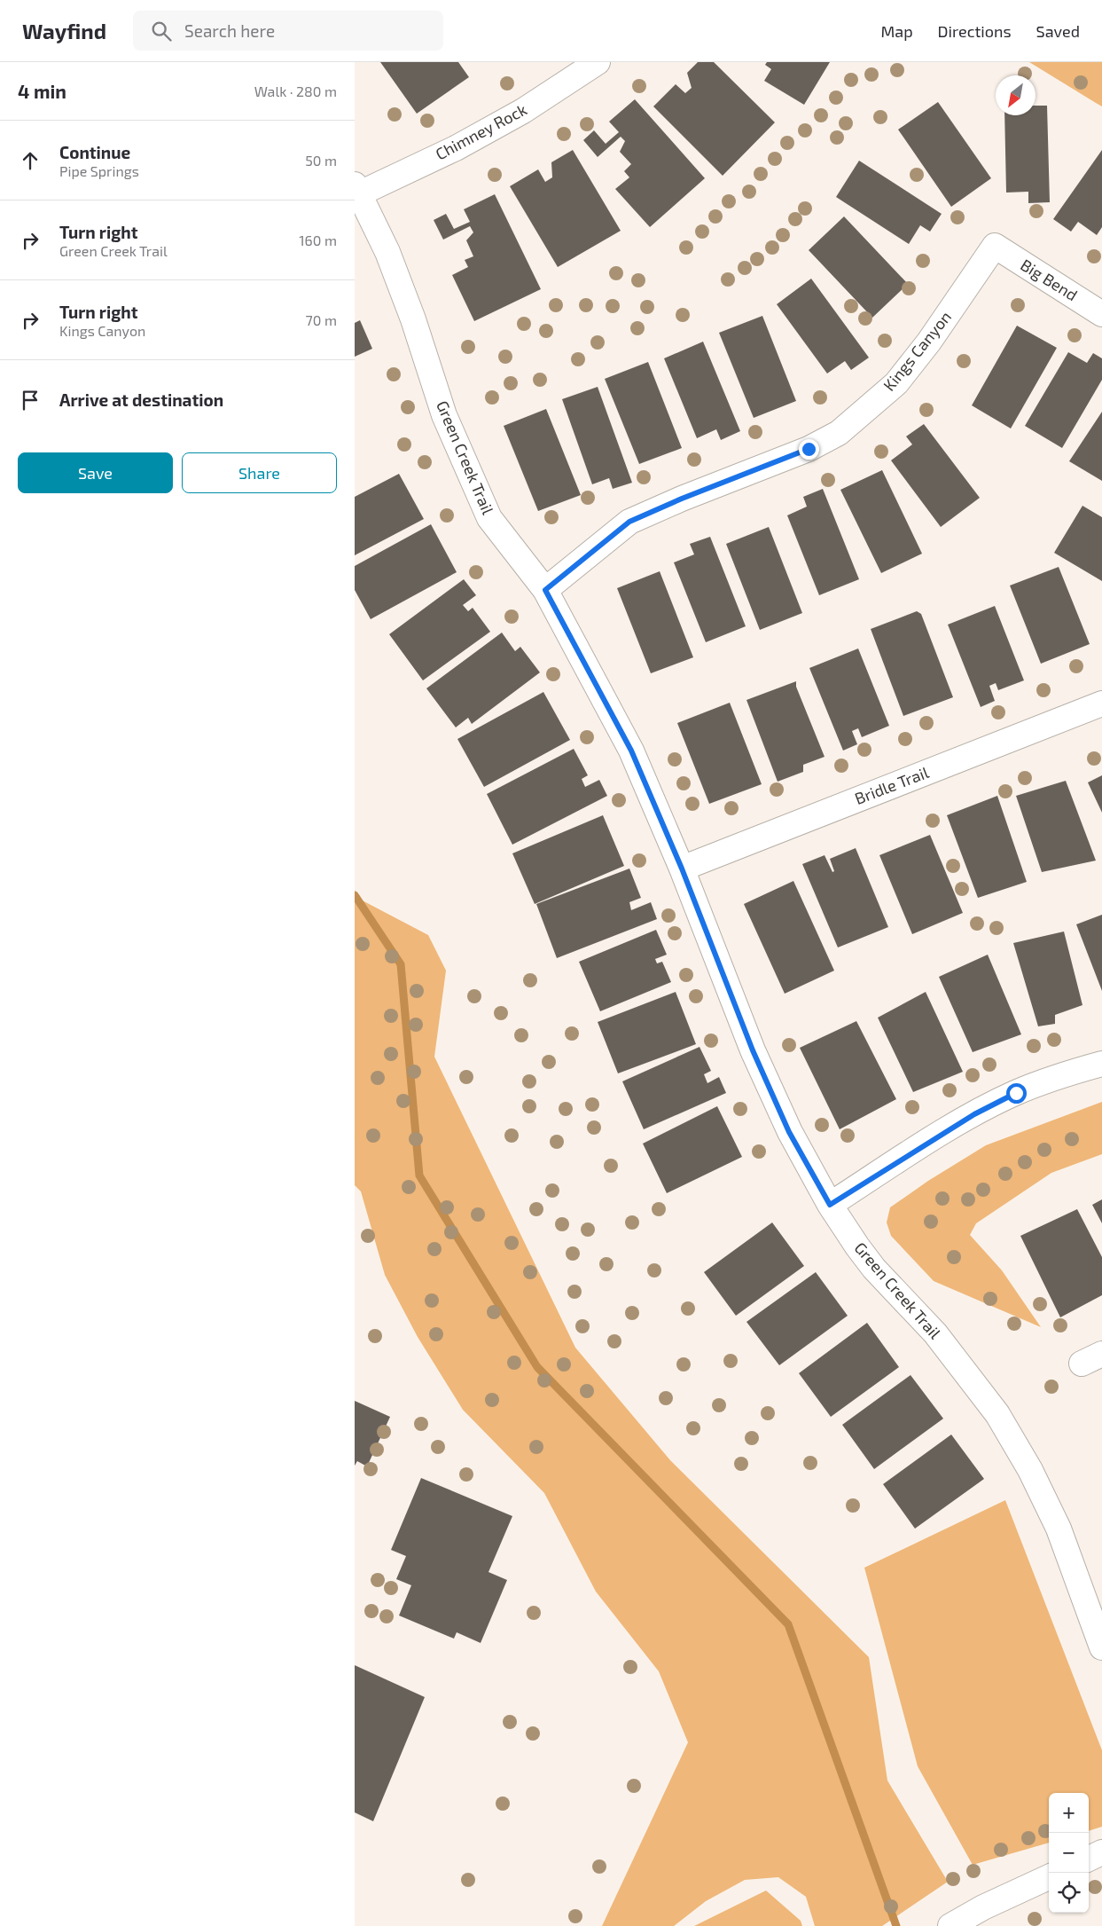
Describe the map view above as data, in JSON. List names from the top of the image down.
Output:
{
  "streets": {
    "street": [
      "Chimney Rock",
      "Big Bend",
      "Kings Canyon",
      "Green Creek Trail",
      "Bridle Trail"
    ]
  },
  "crossings": [
    ["Chimney Rock", "Green Creek Trail"],
    ["Big Bend", "Kings Canyon"],
    ["Kings Canyon", "Green Creek Trail"],
    ["Green Creek Trail", "Bridle Trail"]
  ],
  "north": "bottom left",
  "page": {
    "header": "Wayfind",
    "search": "Search here",
    "nav": ["Map", "Directions", "Saved"],
    "heading": ["4 min", "Walk · 280 m"],
    "list": [
      ["Continue", "Pipe Springs", "50 m"],
      ["Turn right", "Green Creek Trail", "160 m"],
      ["Turn right", "Kings Canyon", "70 m"],
      "Arrive at destination"
    ],
    "buttons": ["Save", "Share"],
    "map_buttons": ["+", "−"]
  }
}
